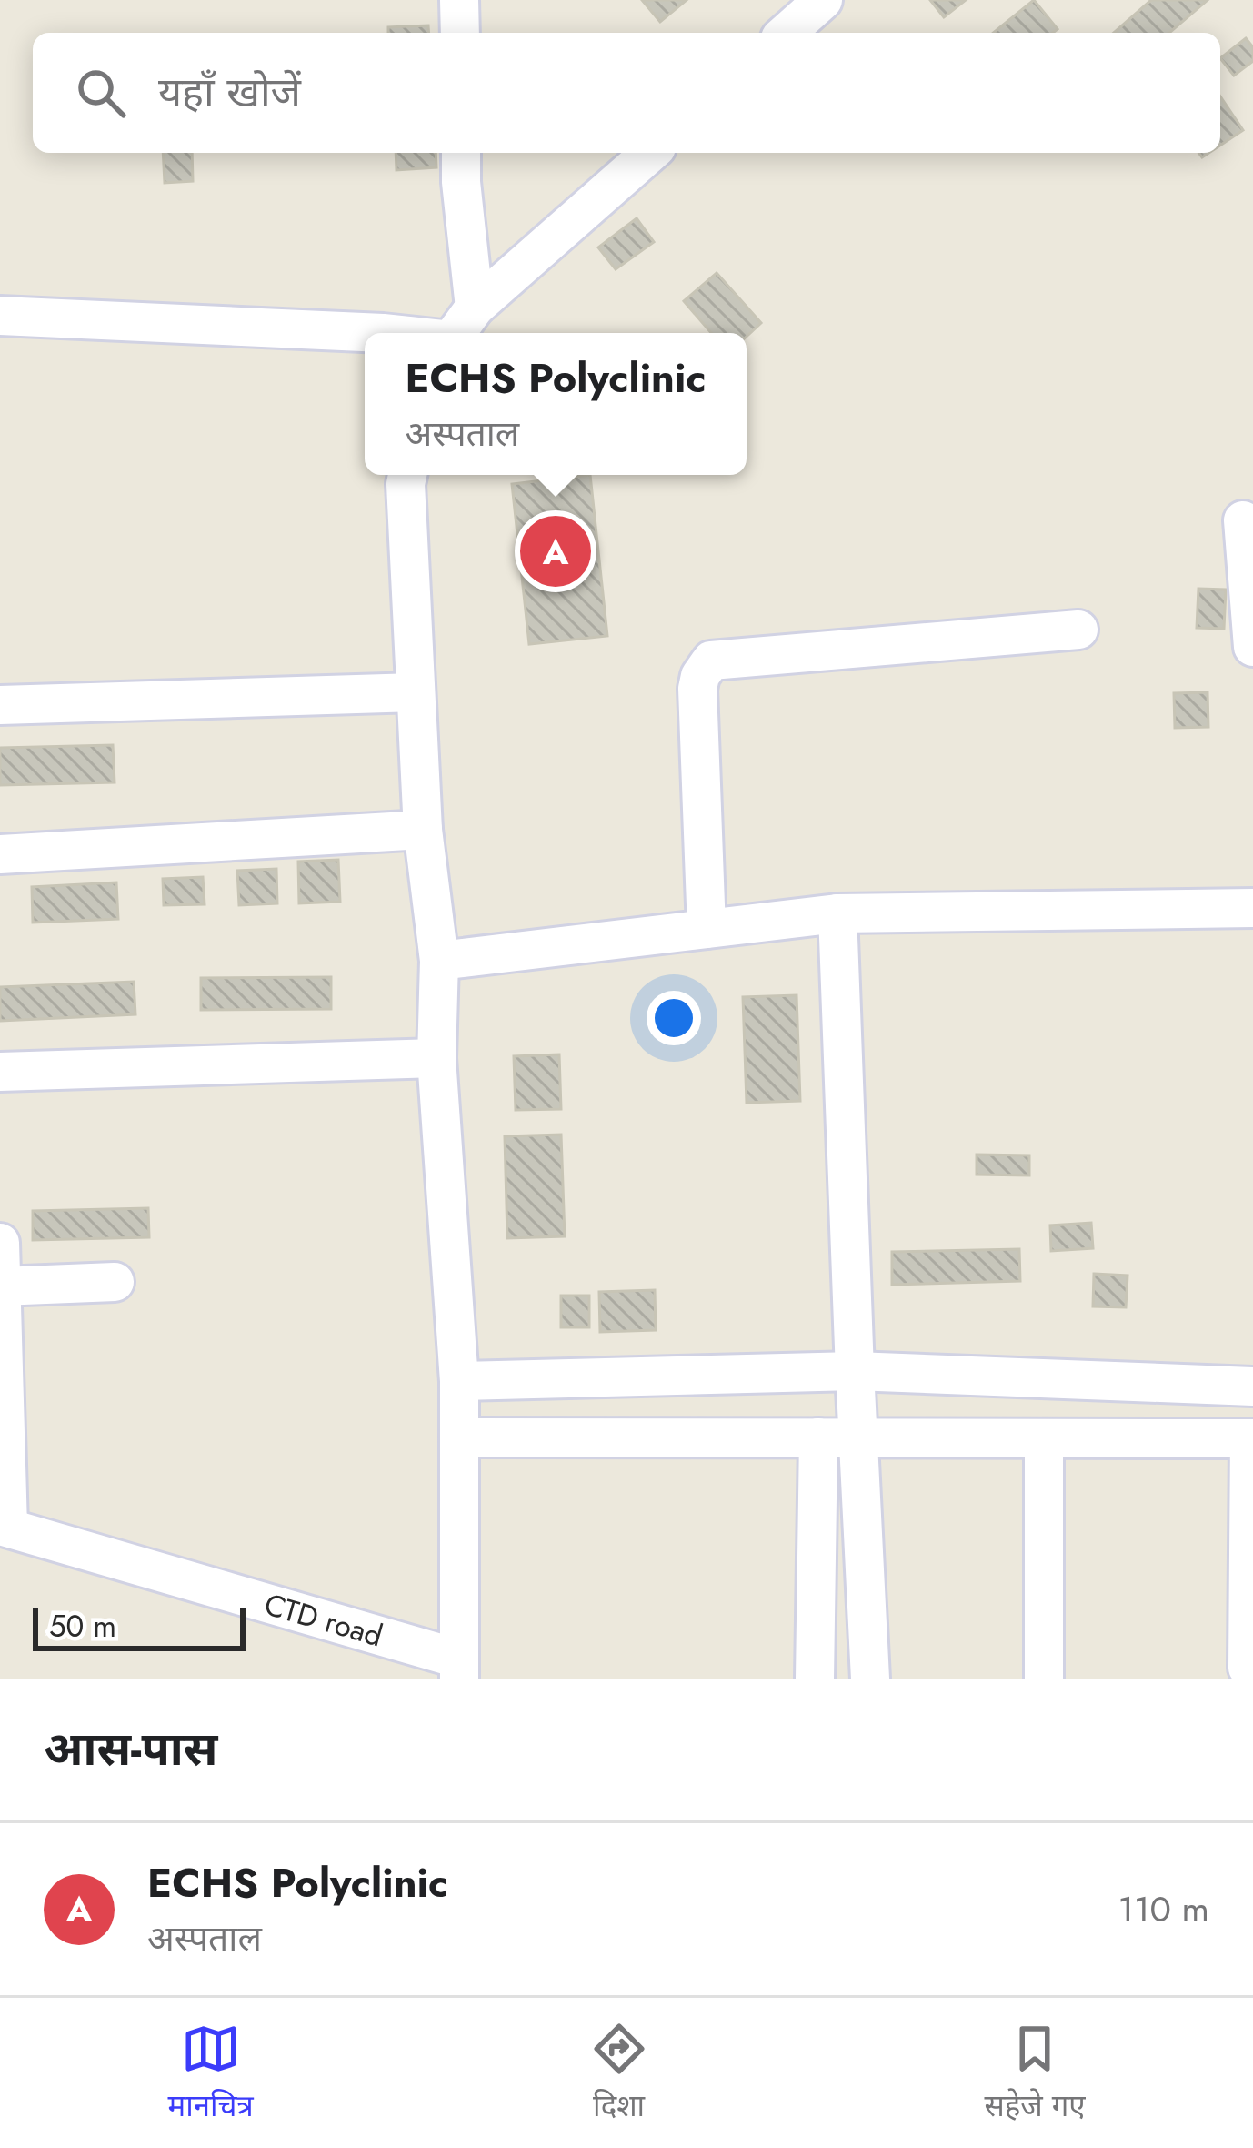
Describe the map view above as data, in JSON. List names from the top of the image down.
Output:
{
  "streets": {
    "street": ["CTD road"]
  },
  "scale_bar": "50 m",
  "page": {
    "search": "यहाँ खोजें",
    "popup": ["ECHS Polyclinic", "अस्पताल"],
    "pins": "A",
    "scale": "50 m",
    "heading": "आस-पास",
    "list": [
      {
        "mark": "A",
        "name": "ECHS Polyclinic",
        "note": "अस्पताल",
        "value": "110 m"
      }
    ],
    "nav": ["मानचित्र", "दिशा", "सहेजे गए"]
  }
}
